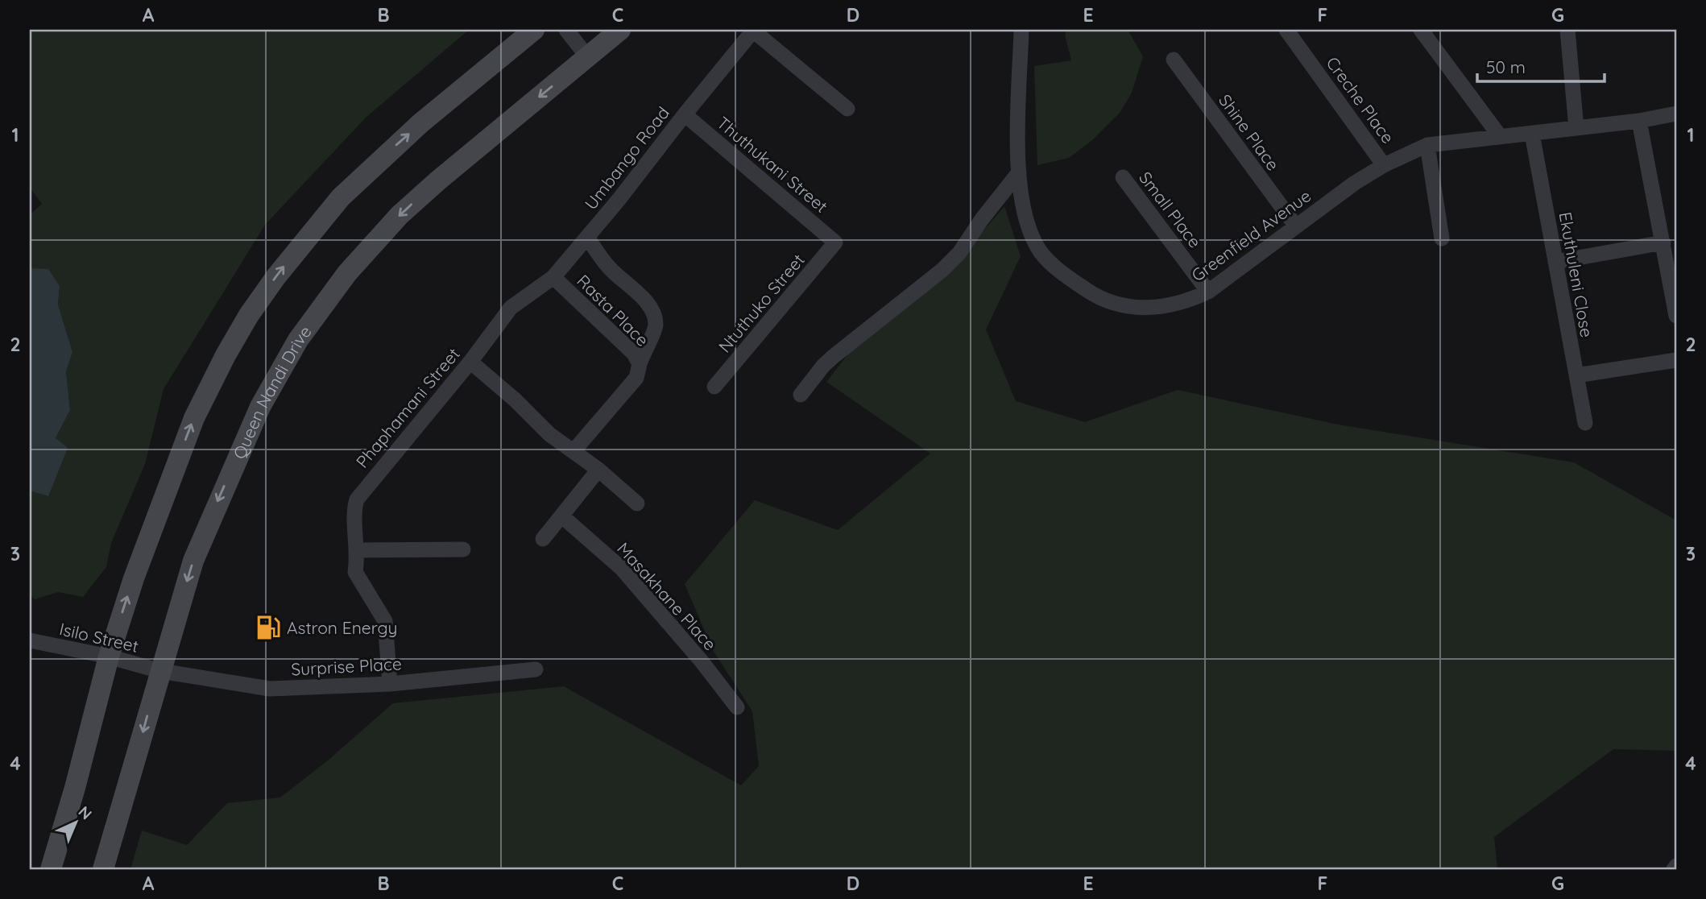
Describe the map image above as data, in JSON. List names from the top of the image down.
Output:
{
  "streets": {
    "main road": ["Queen Nandi Drive"],
    "street": [
      "Creche Place",
      "Shine Place",
      "Umbango Road",
      "Thuthukani Street",
      "Small Place",
      "Greenfield Avenue",
      "Ekuthuleni Close",
      "Ntuthuko Street",
      "Rasta Place",
      "Phaphamani Street",
      "Masakhane Place",
      "Isilo Street",
      "Surprise Place"
    ]
  },
  "crossings": [
    ["Creche Place", "Greenfield Avenue"],
    ["Shine Place", "Greenfield Avenue"],
    ["Umbango Road", "Thuthukani Street"],
    ["Umbango Road", "Rasta Place"],
    ["Umbango Road", "Phaphamani Street"],
    ["Thuthukani Street", "Ntuthuko Street"],
    ["Small Place", "Greenfield Avenue"],
    ["Greenfield Avenue", "Ekuthuleni Close"],
    ["Queen Nandi Drive", "Isilo Street"],
    ["Queen Nandi Drive", "Surprise Place"],
    ["Phaphamani Street", "Surprise Place"],
    ["Isilo Street", "Surprise Place"]
  ],
  "places": {
    "fuel station": ["Astron Energy"]
  },
  "scale_bar": "50 m",
  "north": "top right",
  "grid": {
    "columns": [
      "A",
      "B",
      "C",
      "D",
      "E",
      "F",
      "G"
    ],
    "rows": [
      "1",
      "2",
      "3",
      "4"
    ]
  }
}
